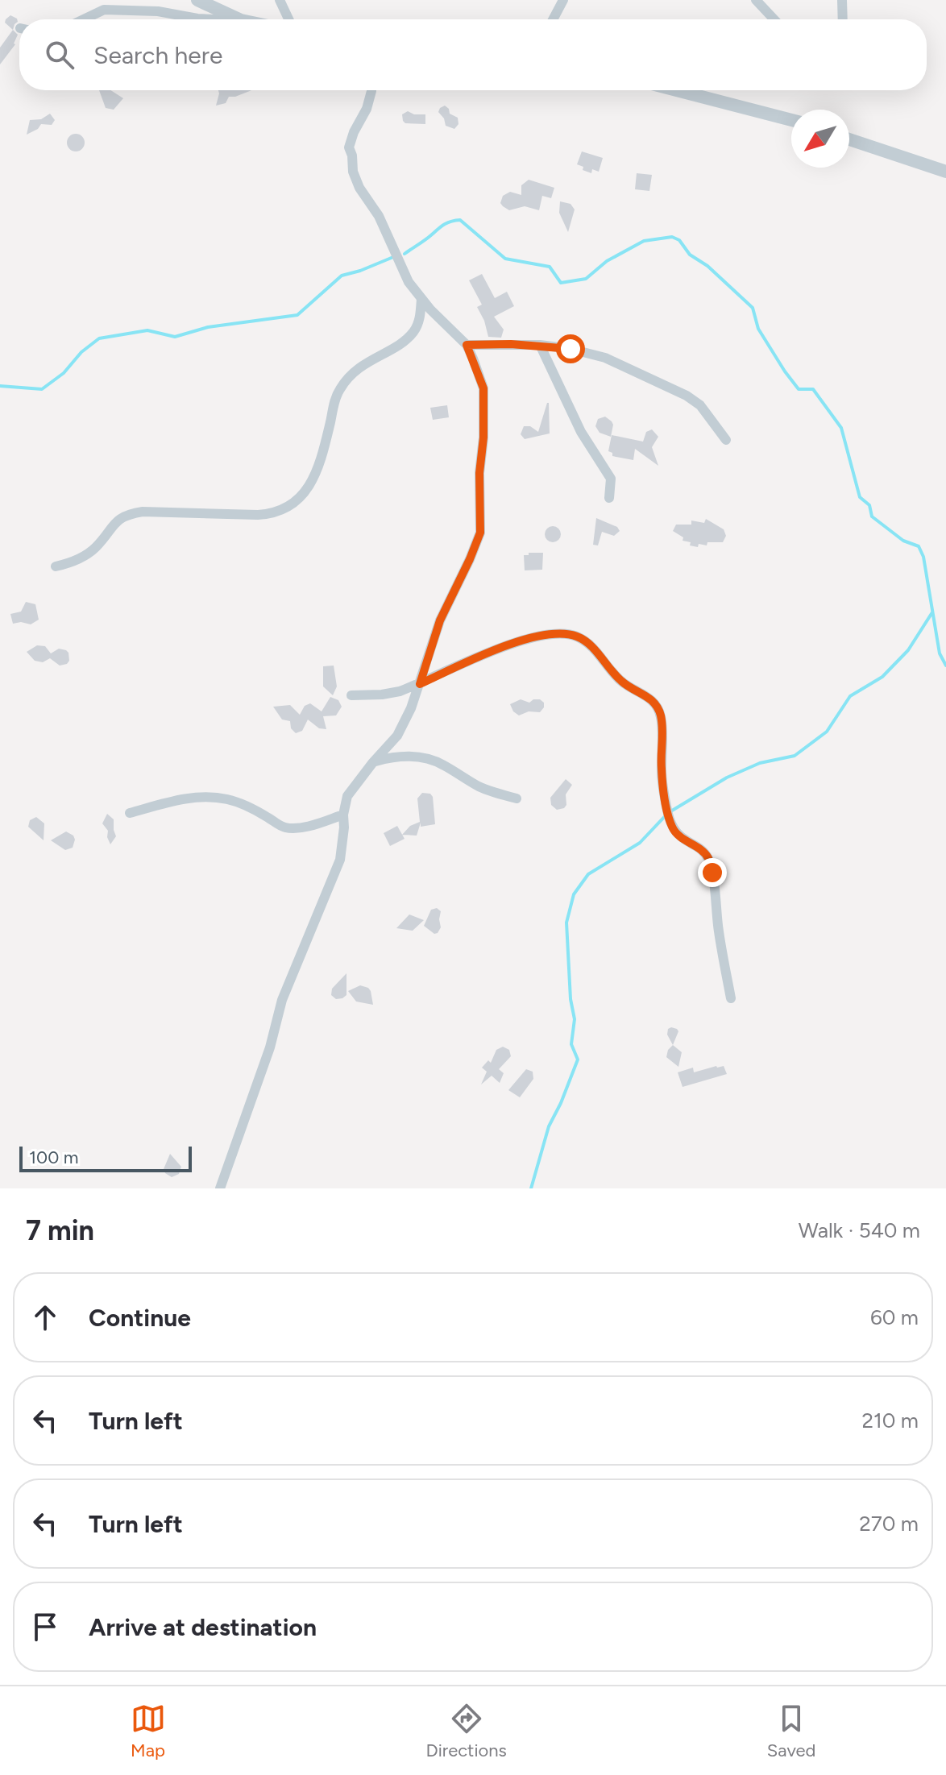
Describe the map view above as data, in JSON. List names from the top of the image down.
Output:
{
  "scale_bar": "100 m",
  "north": "bottom left",
  "page": {
    "search": "Search here",
    "scale": "100 m",
    "heading": ["7 min", "Walk · 540 m"],
    "list": [
      ["Continue", "60 m"],
      ["Turn left", "210 m"],
      ["Turn left", "270 m"],
      "Arrive at destination"
    ],
    "nav": ["Map", "Directions", "Saved"]
  }
}
